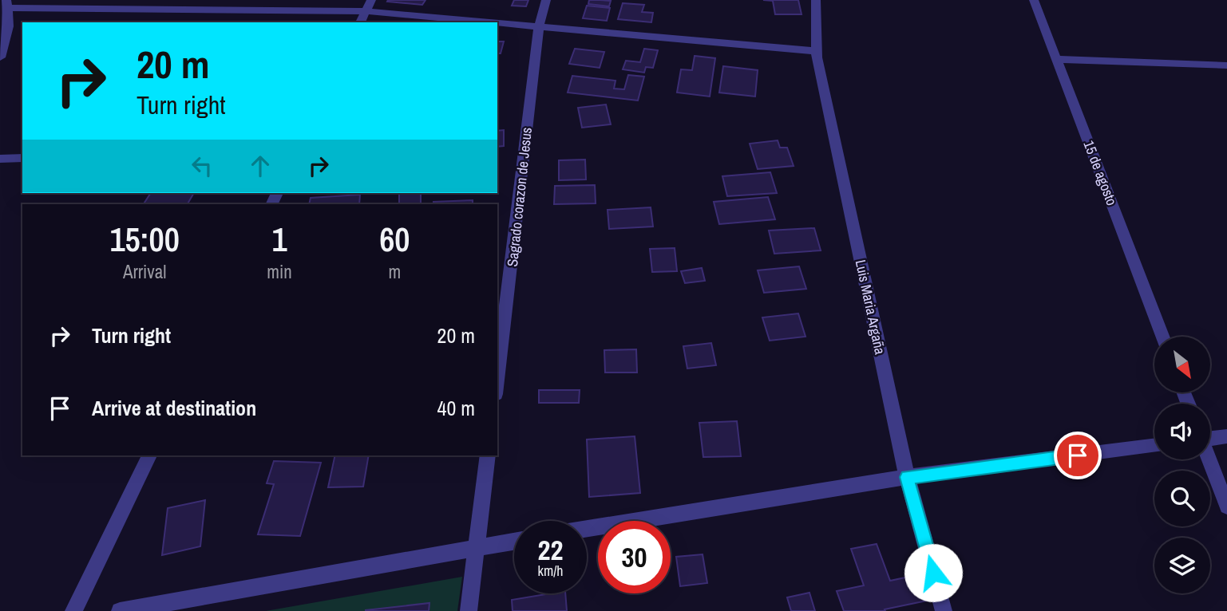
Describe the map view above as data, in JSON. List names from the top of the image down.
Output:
{
  "streets": {
    "street": ["15 de agosto", "Sagrado corazon de Jesus", "Luis Maria Argaña"]
  },
  "north": "bottom right",
  "page": {
    "turn": ["20 m", "Turn right"],
    "eta": [
      "15:00",
      "Arrival",
      "1",
      "min",
      "60",
      "m"
    ],
    "list": [
      {
        "name": "Turn right",
        "value": "20 m"
      },
      {
        "name": "Arrive at destination",
        "value": "40 m"
      }
    ],
    "speed": "22 km/h",
    "limit": "30"
  }
}
